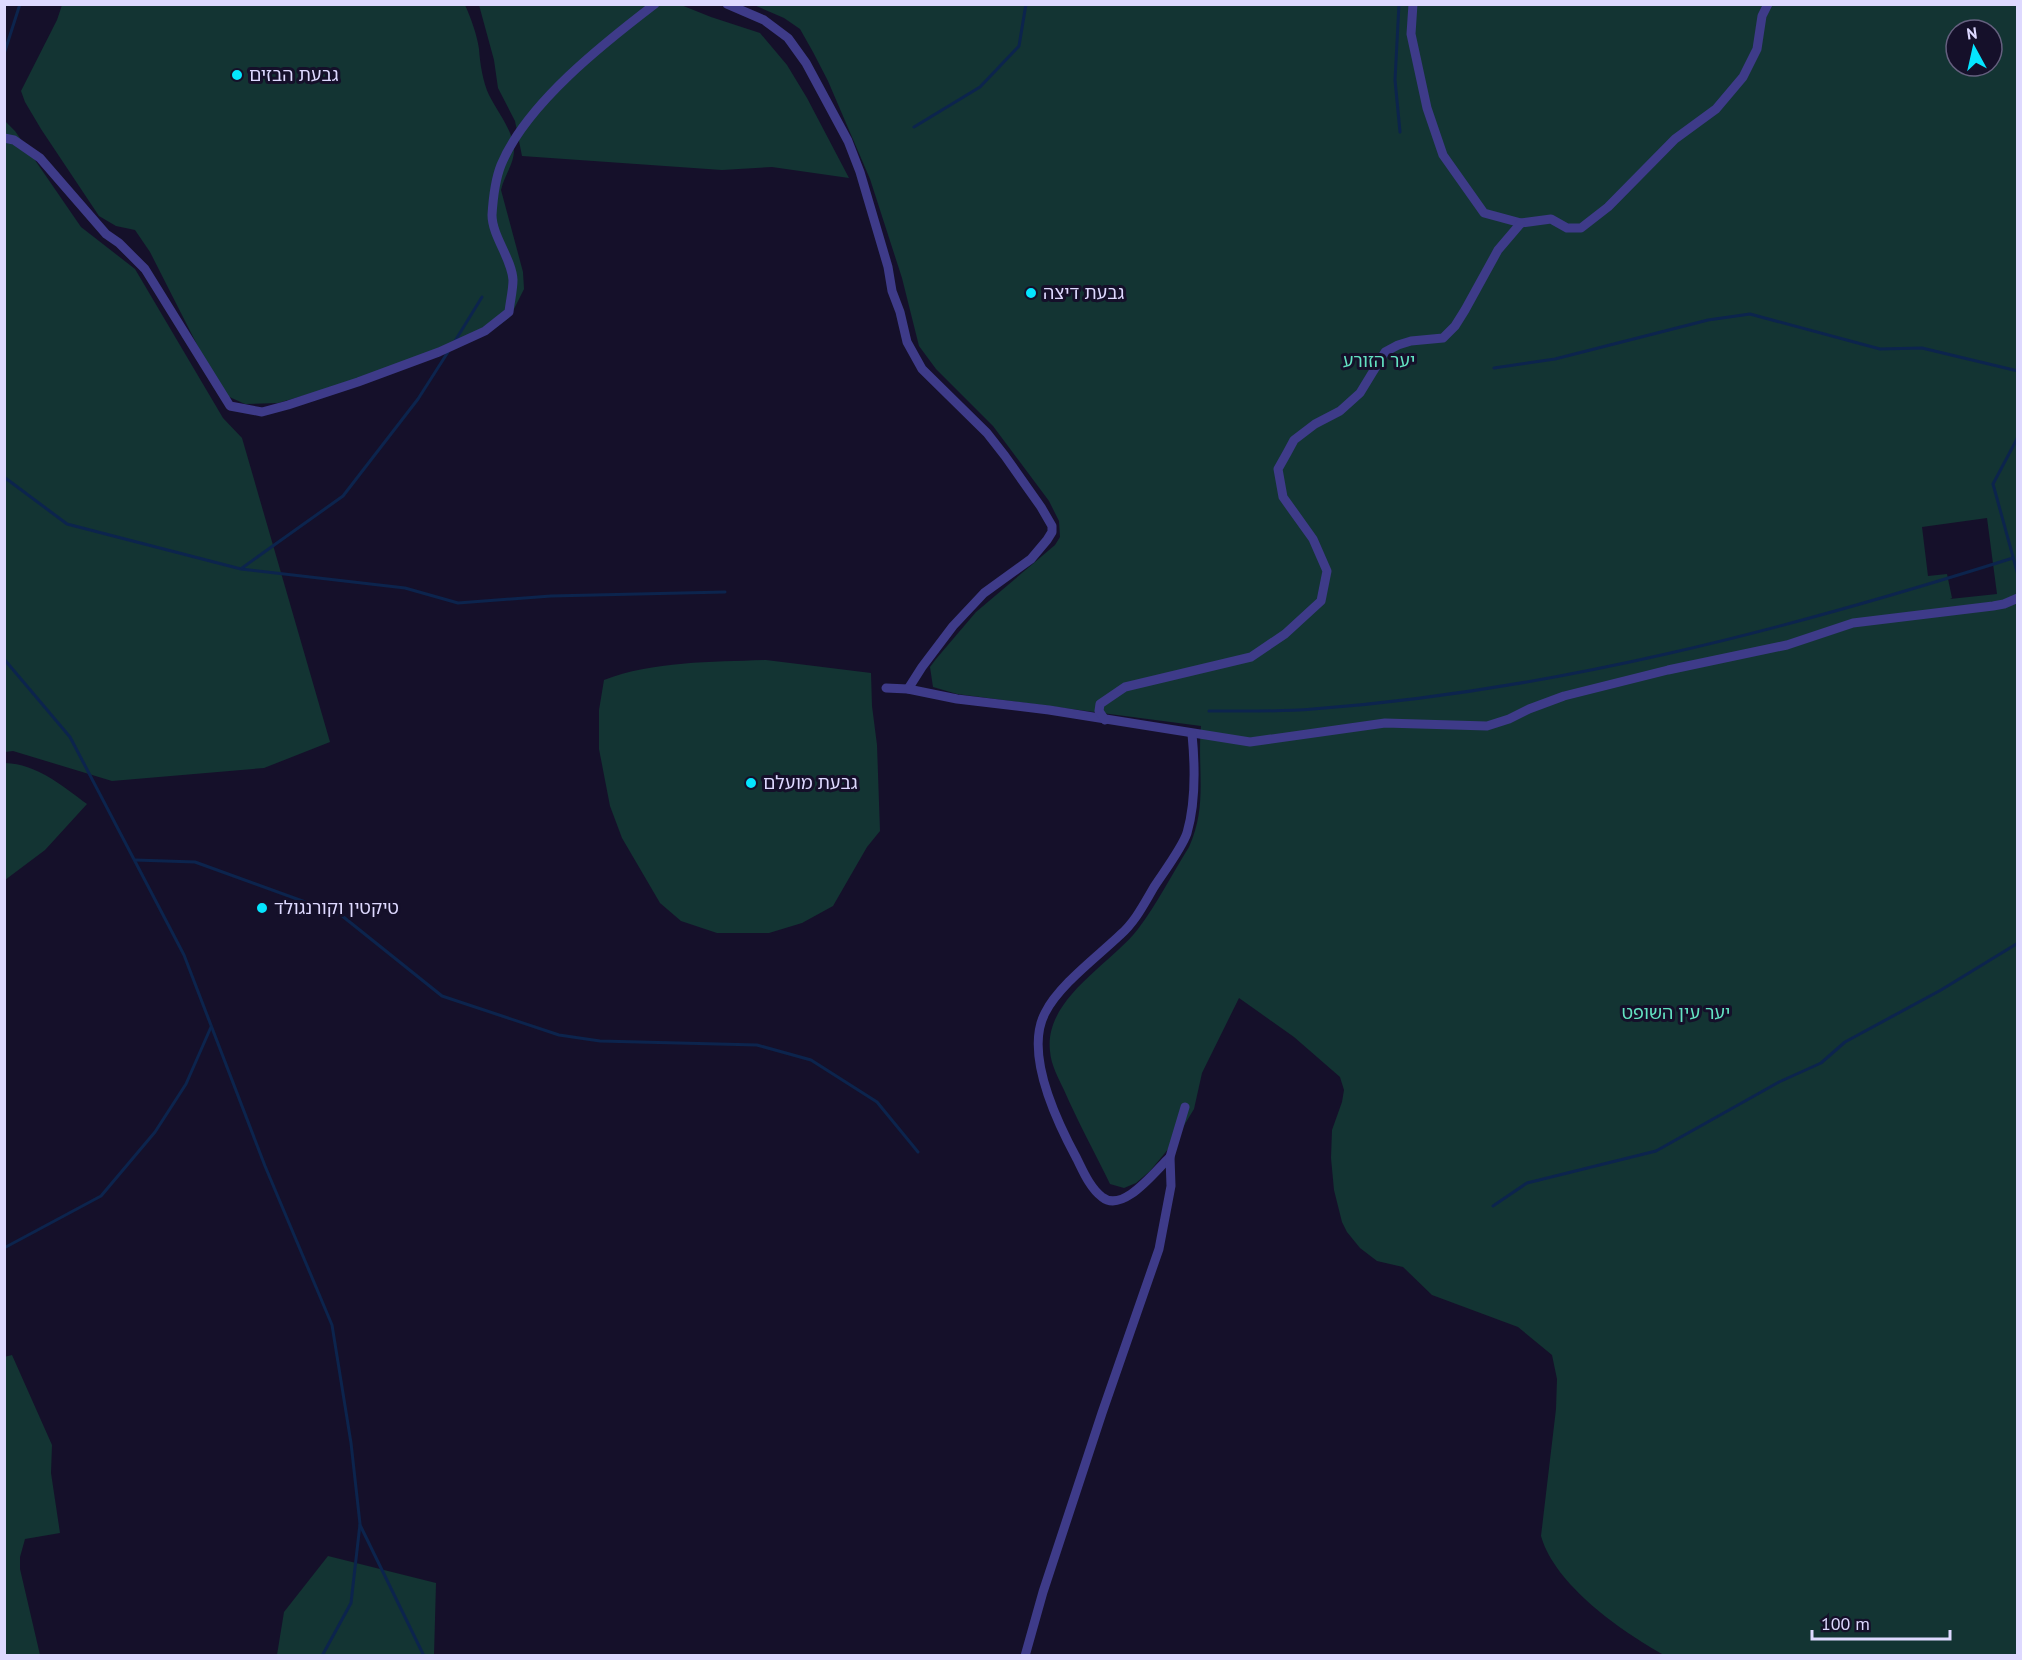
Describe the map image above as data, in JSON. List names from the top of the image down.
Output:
{
  "parks": ["יער הזורע", "יער עין השופט"],
  "places": [
    "גבעת הבזים",
    "גבעת דיצה",
    "גבעת מועלם",
    "טיקטין וקורנגולד"
  ],
  "scale_bar": "100 m",
  "north": "top"
}
